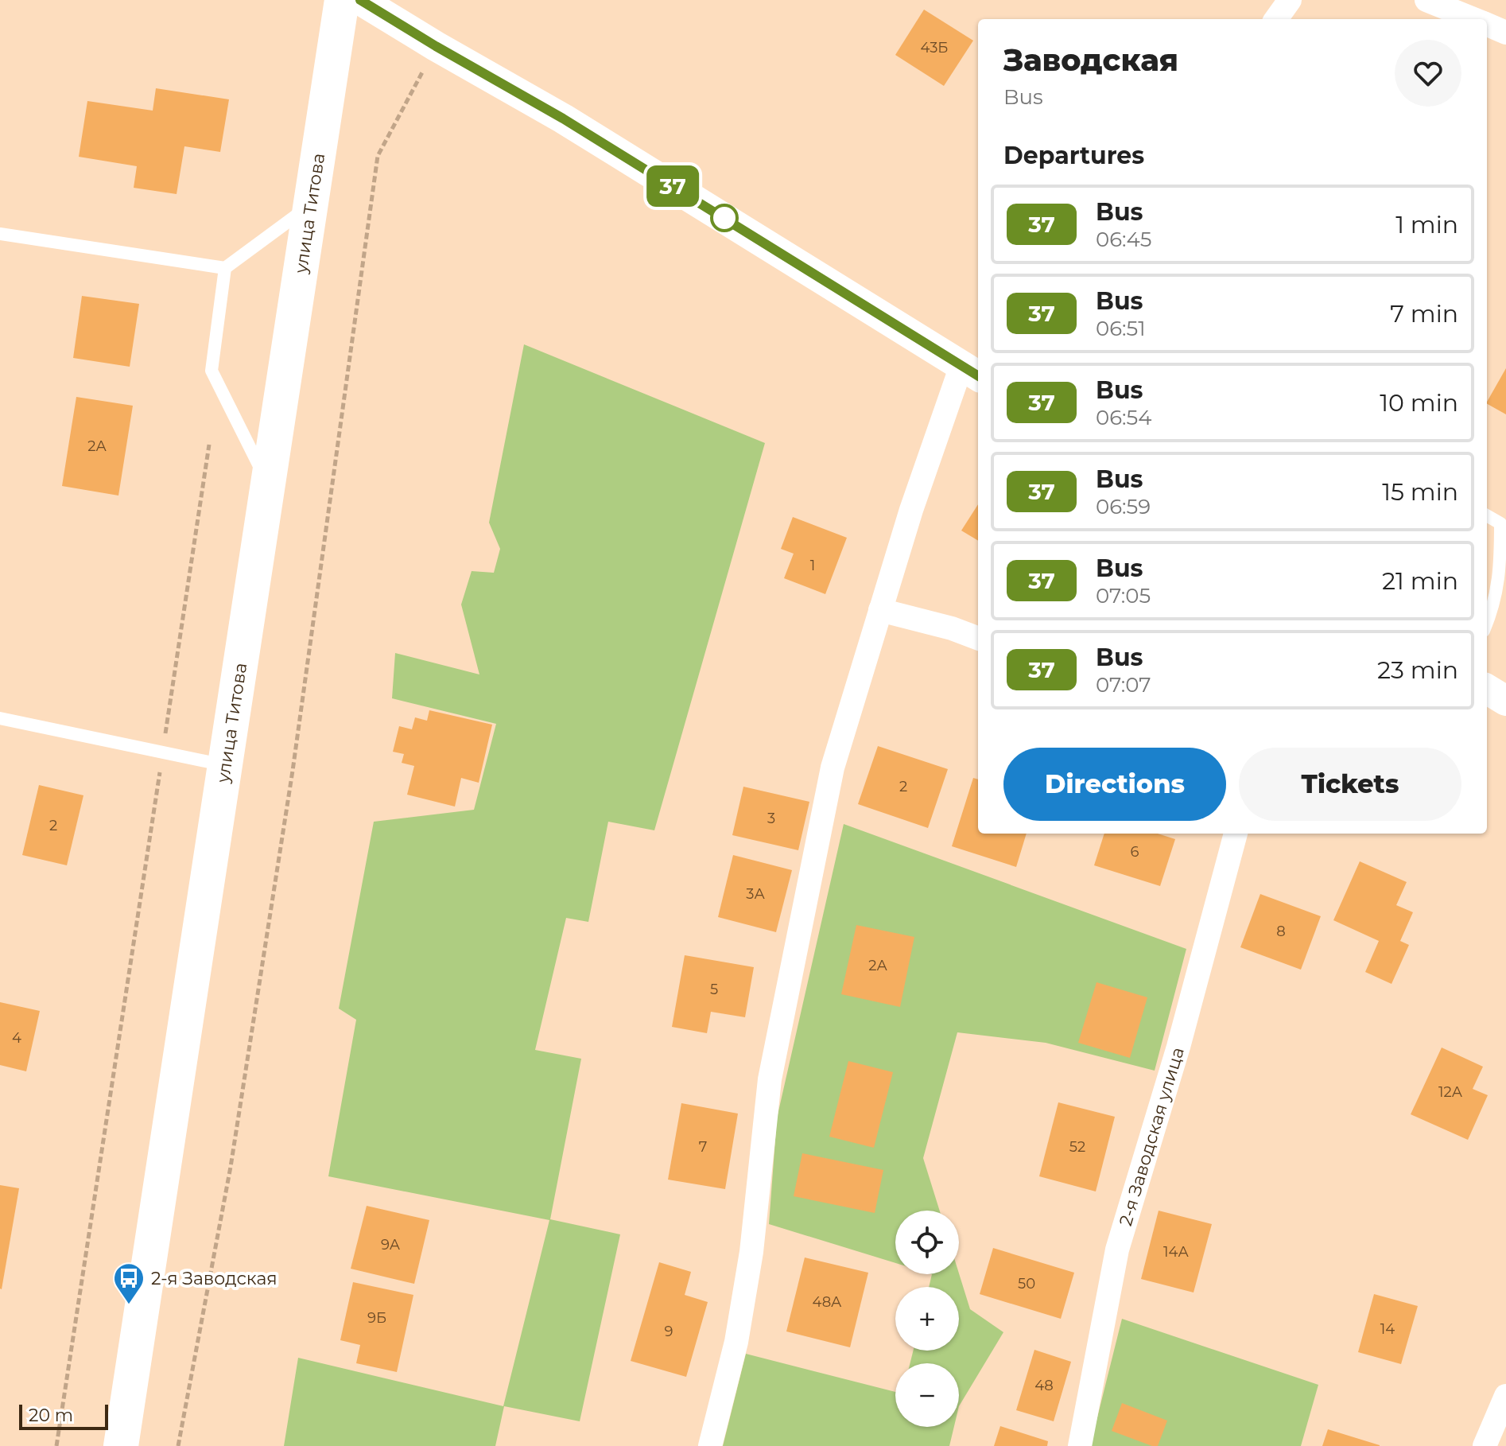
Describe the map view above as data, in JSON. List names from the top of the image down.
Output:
{
  "streets": {
    "main road": ["улица Титова"],
    "street": ["2-я Заводская улица"]
  },
  "places": {
    "bus stop": ["2-я Заводская"]
  },
  "lines": ["bus line 37"],
  "house_numbers": [
    "43Б",
    "2А",
    "1",
    "2",
    "3",
    "2",
    "6",
    "3А",
    "8",
    "2А",
    "5",
    "4",
    "12А",
    "7",
    "52",
    "9А",
    "14А",
    "50",
    "48А",
    "9Б",
    "14",
    "9",
    "48"
  ],
  "scale_bar": "20 m",
  "page": {
    "on_map": "37",
    "heading": [
      ["Заводская", "Bus"],
      "Departures"
    ],
    "list": [
      {
        "mark": "37",
        "name": "Bus",
        "note": "06:45",
        "value": "1 min"
      },
      {
        "mark": "37",
        "name": "Bus",
        "note": "06:51",
        "value": "7 min"
      },
      {
        "mark": "37",
        "name": "Bus",
        "note": "06:54",
        "value": "10 min"
      },
      {
        "mark": "37",
        "name": "Bus",
        "note": "06:59",
        "value": "15 min"
      },
      {
        "mark": "37",
        "name": "Bus",
        "note": "07:05",
        "value": "21 min"
      },
      {
        "mark": "37",
        "name": "Bus",
        "note": "07:07",
        "value": "23 min"
      }
    ],
    "buttons": ["Directions", "Tickets"],
    "map_buttons": ["+", "−"],
    "scale": "20 m"
  }
}
